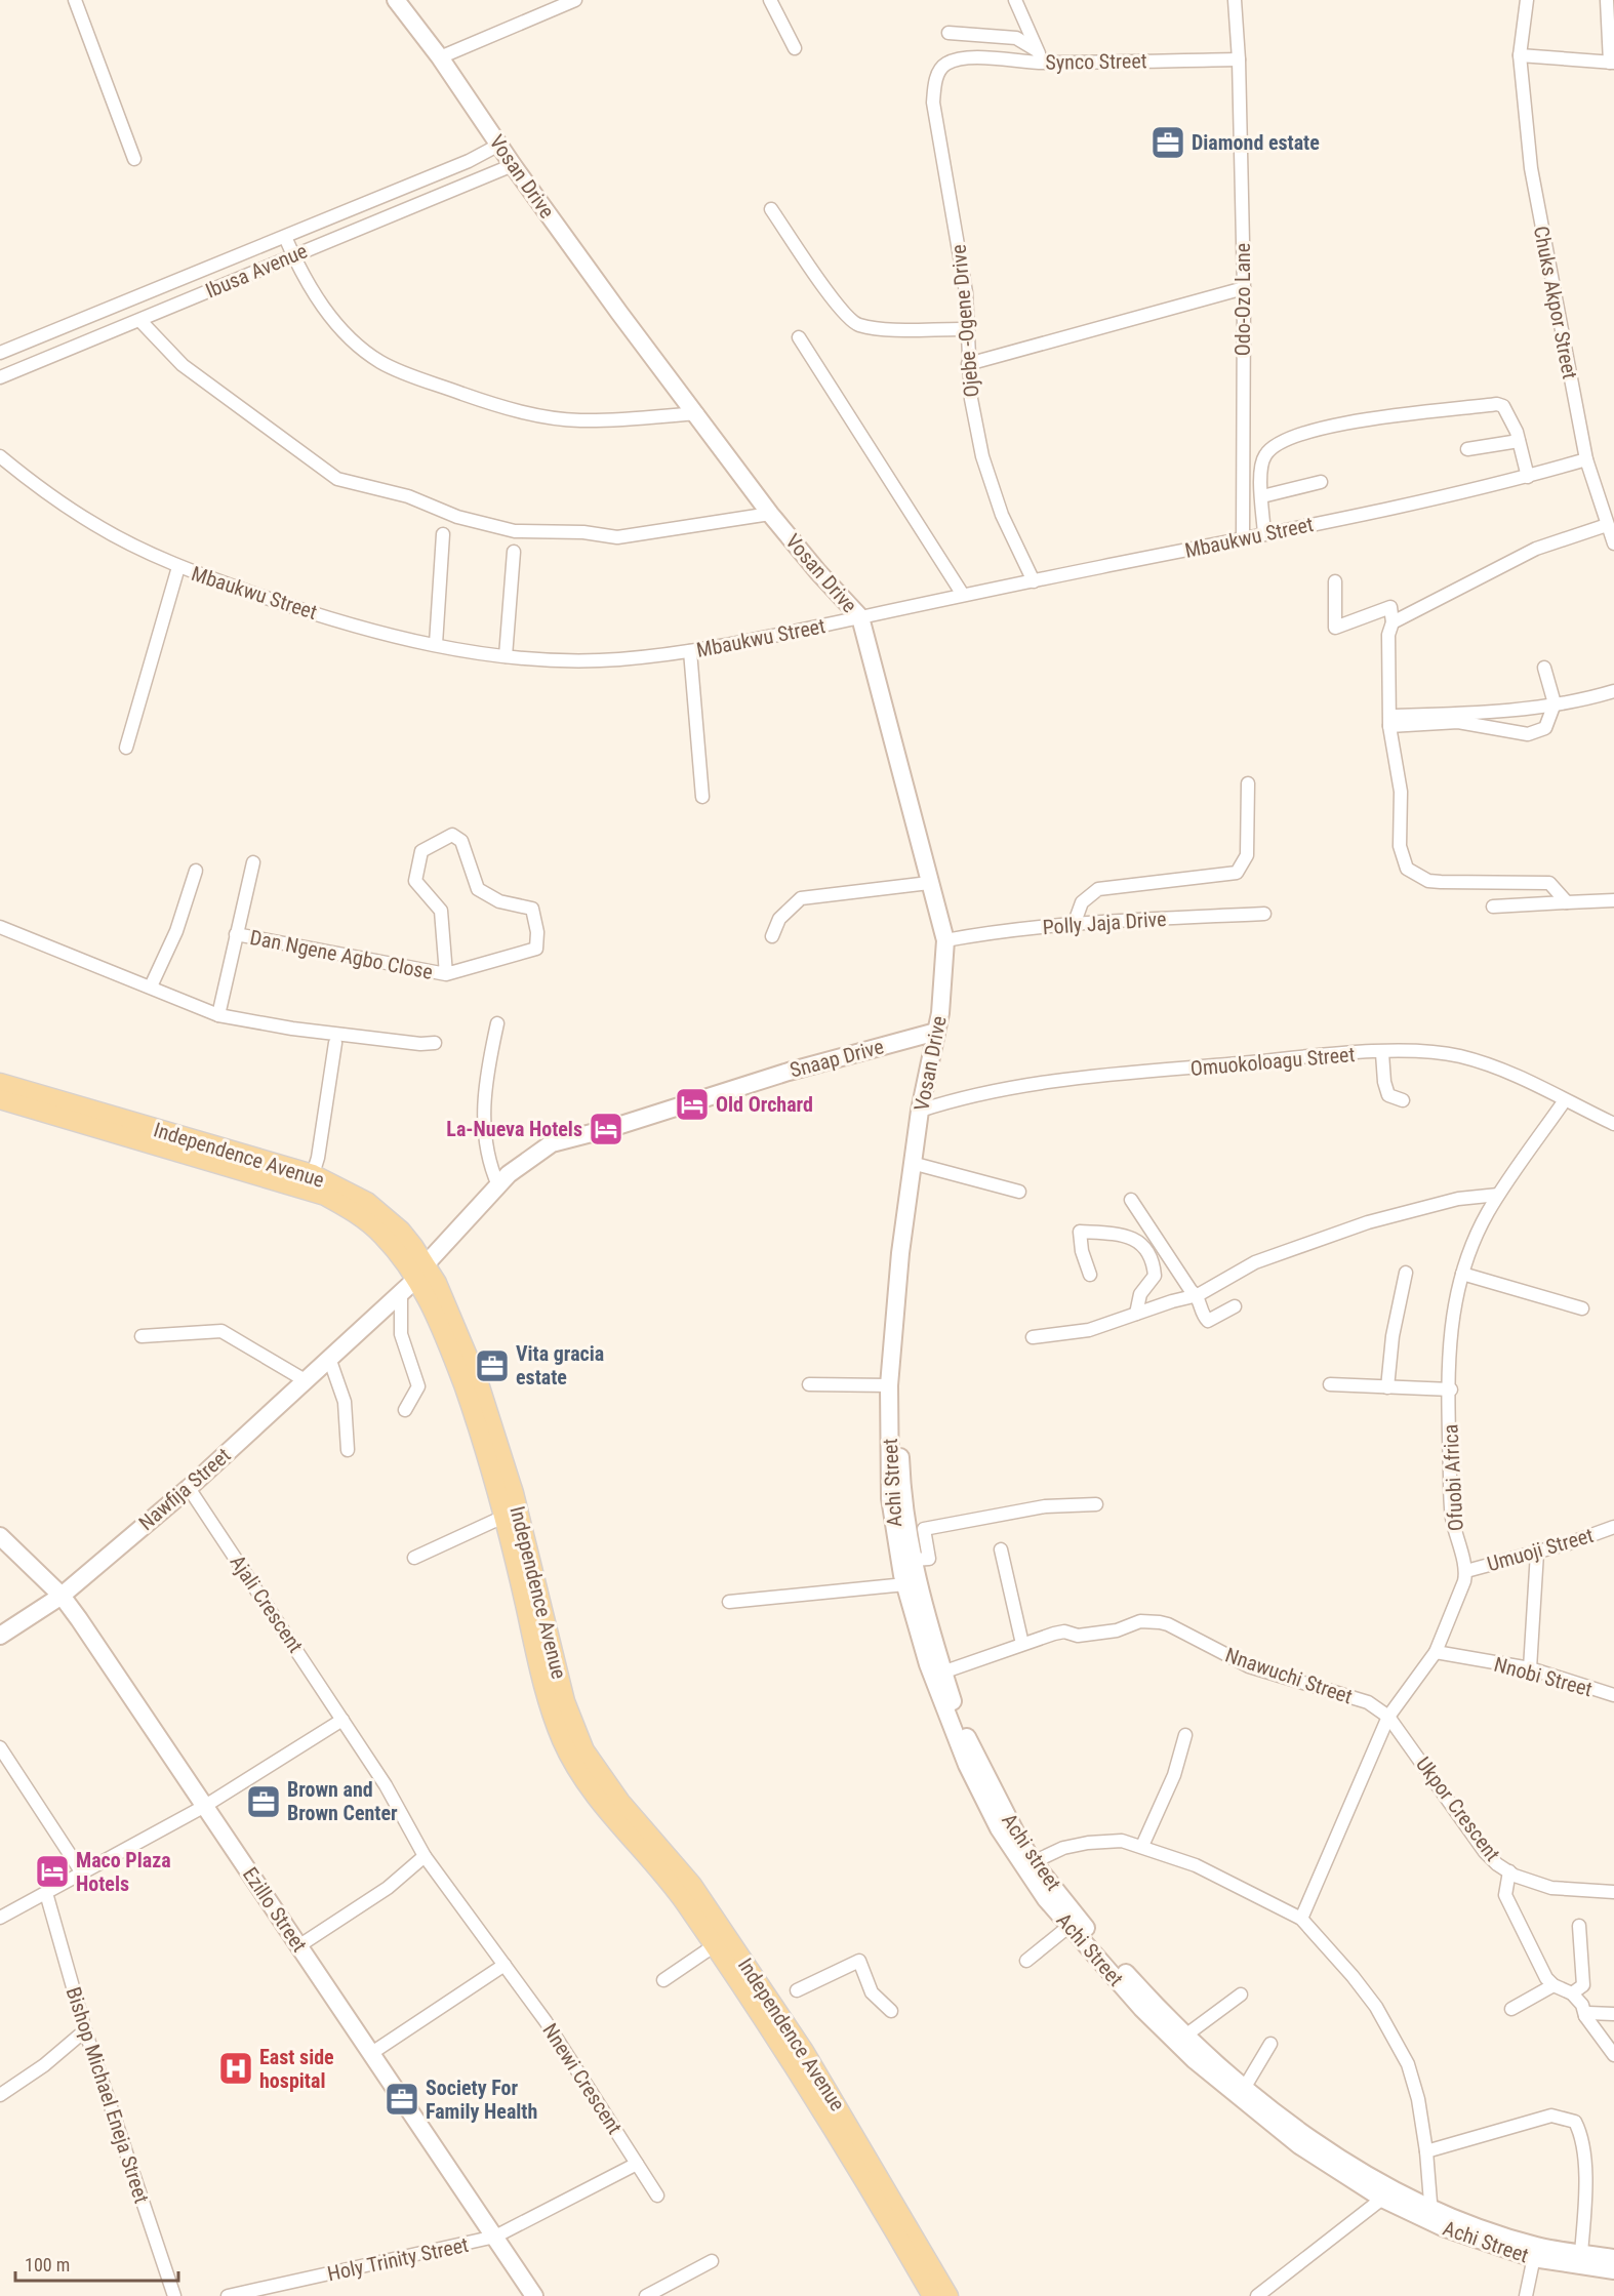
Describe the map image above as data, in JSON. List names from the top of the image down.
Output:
{
  "streets": {
    "main road": ["Independence Avenue"],
    "street": [
      "Synco Street",
      "Vosan Drive",
      "Ibusa Avenue",
      "Odo-Ozo Lane",
      "Chuks Akpor Street",
      "Ojebe -Ogene Drive",
      "Mbaukwu Street",
      "Polly Jaja Drive",
      "Dan Ngene Agbo Close",
      "Snaap Drive",
      "Omuokoloagu Street",
      "Ofuobi Africa",
      "Achi Street",
      "Nawfija Street",
      "Umuoji Street",
      "Ajali Crescent",
      "Nnawuchi Street",
      "Nnobi Street",
      "Ukpor Crescent",
      "Achi street",
      "Ezillo Street",
      "Nnewi Crescent",
      "Bishop Michael Eneja Street",
      "Holy Trinity Street"
    ]
  },
  "crossings": [
    ["Synco Street", "Odo-Ozo Lane"],
    ["Synco Street", "Ojebe -Ogene Drive"],
    ["Vosan Drive", "Ibusa Avenue"],
    ["Vosan Drive", "Mbaukwu Street"],
    ["Vosan Drive", "Polly Jaja Drive"],
    ["Vosan Drive", "Snaap Drive"],
    ["Vosan Drive", "Omuokoloagu Street"],
    ["Vosan Drive", "Achi Street"],
    ["Vosan Drive", "Achi street"],
    ["Odo-Ozo Lane", "Mbaukwu Street"],
    ["Chuks Akpor Street", "Mbaukwu Street"],
    ["Ojebe -Ogene Drive", "Mbaukwu Street"],
    ["Snaap Drive", "Independence Avenue"],
    ["Snaap Drive", "Nawfija Street"],
    ["Omuokoloagu Street", "Ofuobi Africa"],
    ["Independence Avenue", "Nawfija Street"],
    ["Ofuobi Africa", "Umuoji Street"],
    ["Achi Street", "Nnawuchi Street"],
    ["Achi Street", "Achi street"],
    ["Nawfija Street", "Ajali Crescent"],
    ["Nawfija Street", "Ezillo Street"],
    ["Ajali Crescent", "Nnewi Crescent"],
    ["Nnawuchi Street", "Ukpor Crescent"],
    ["Nnawuchi Street", "Achi street"],
    ["Ezillo Street", "Holy Trinity Street"],
    ["Nnewi Crescent", "Holy Trinity Street"]
  ],
  "places": {
    "office": [
      "Diamond estate",
      "Vita gracia estate",
      "Brown and Brown Center",
      "Society For Family Health"
    ],
    "hotel": ["Old Orchard", "La-Nueva Hotels", "Maco Plaza Hotels"],
    "hospital": ["East side hospital"]
  },
  "scale_bar": "100 m"
}
